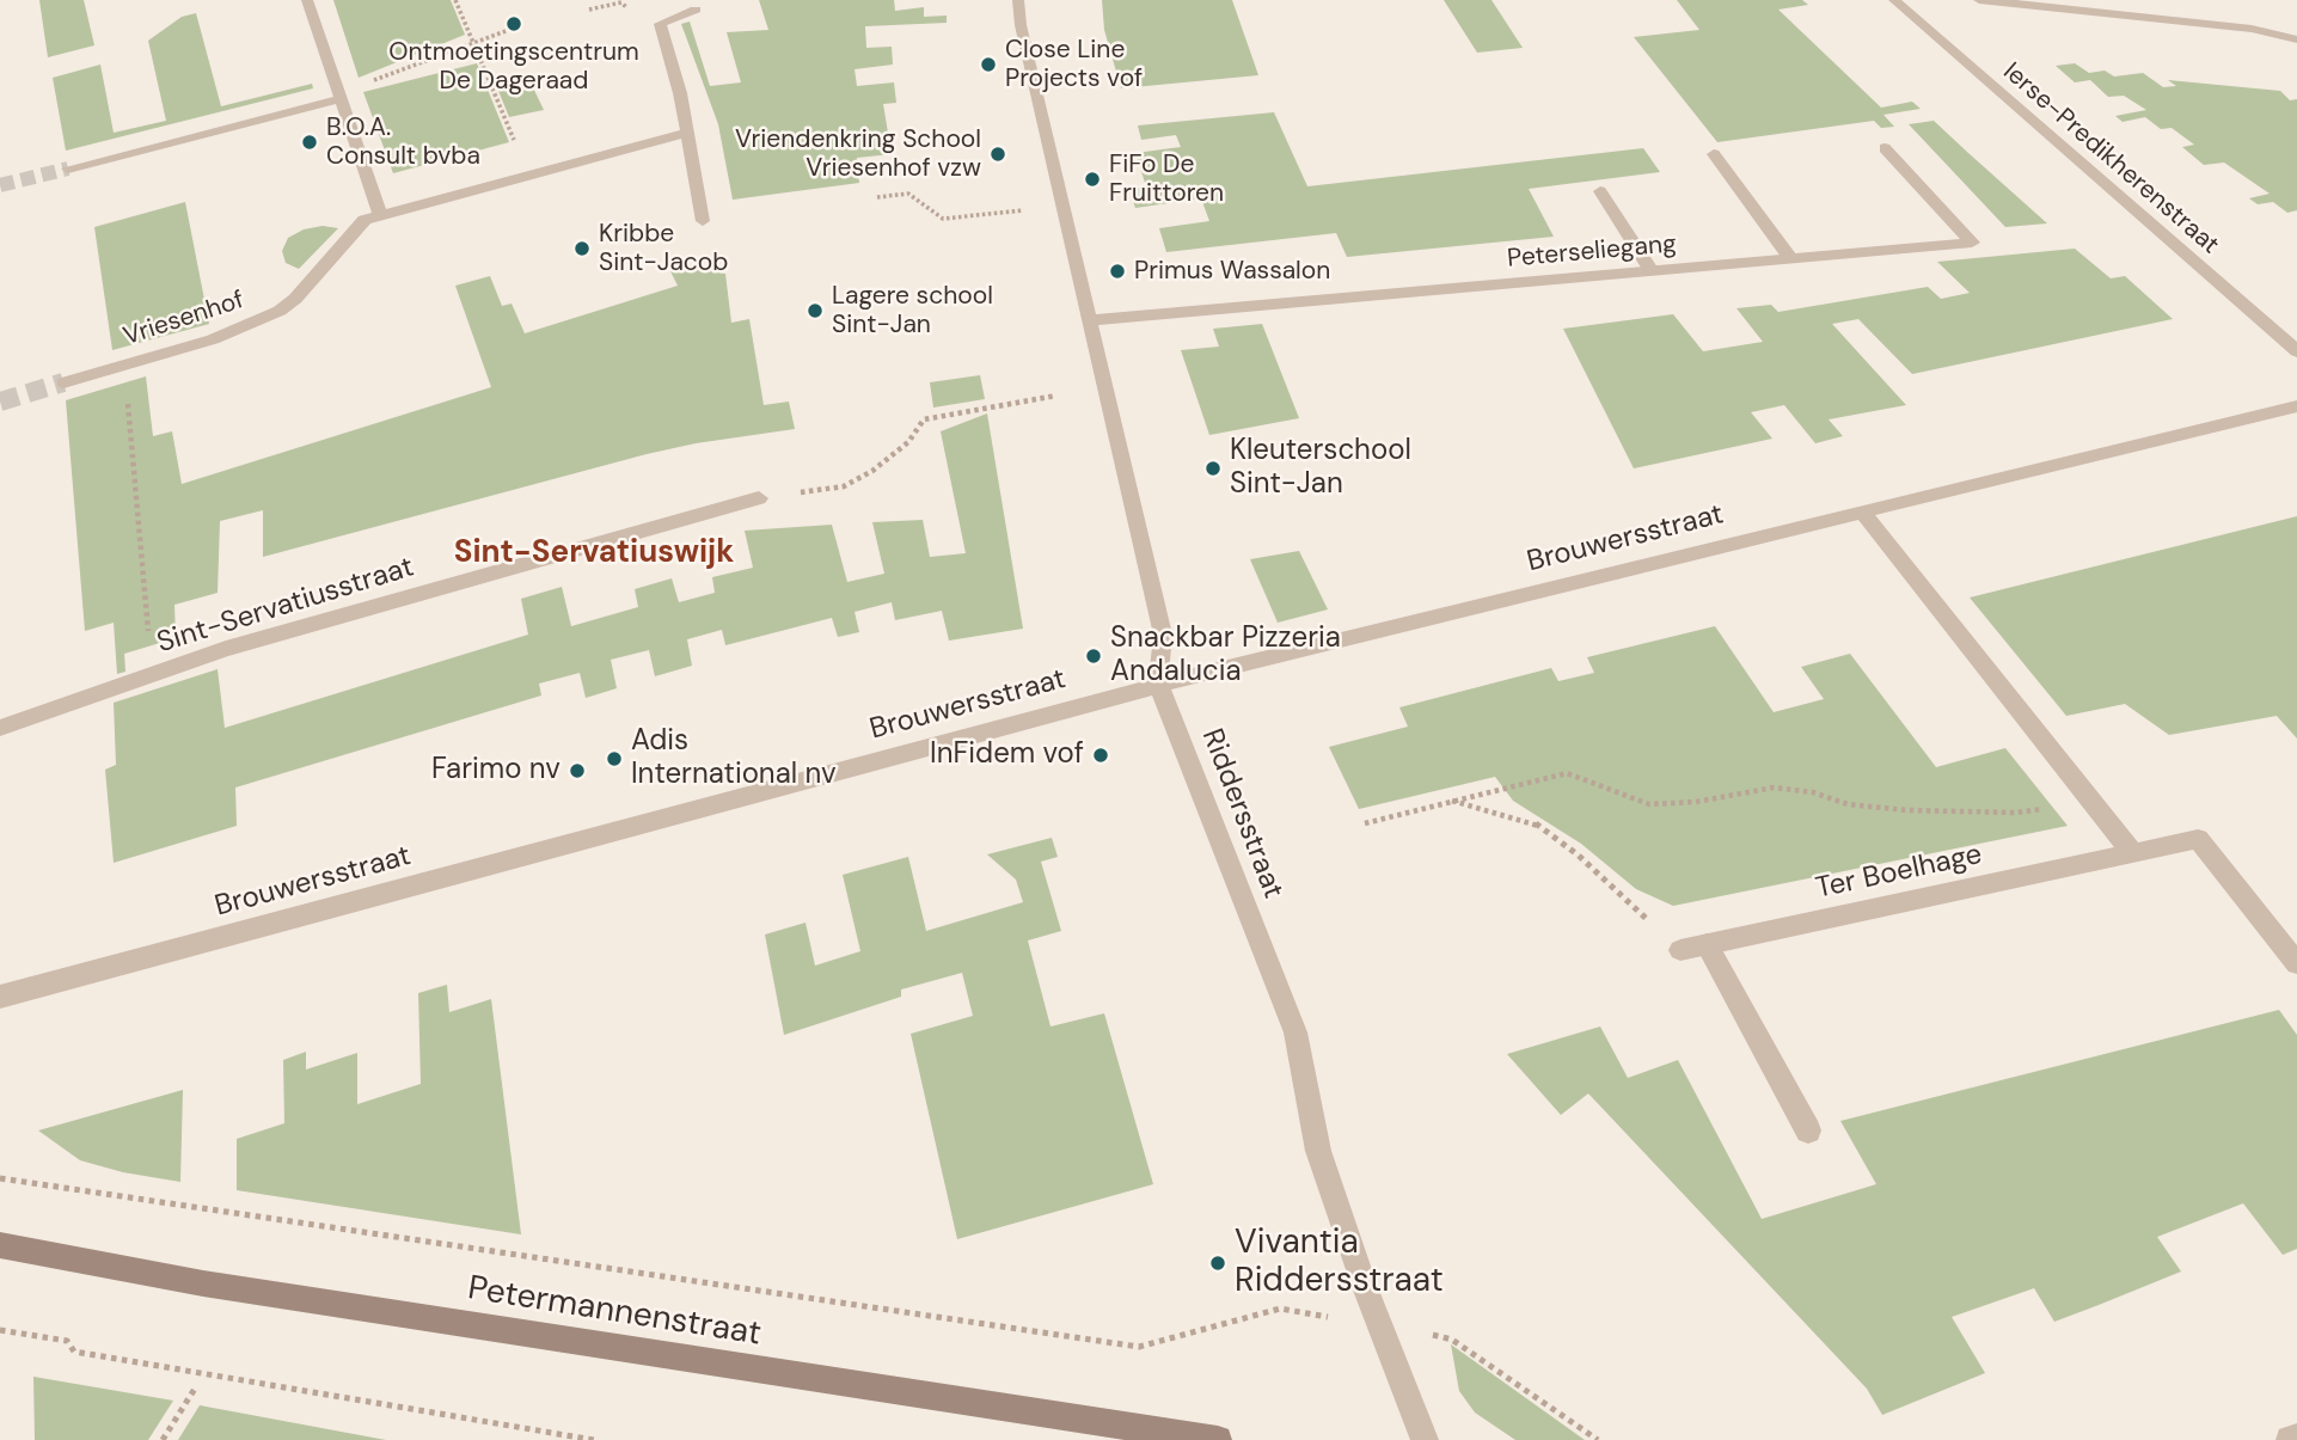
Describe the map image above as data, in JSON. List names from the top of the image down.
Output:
{
  "streets": {
    "street": [
      "Ierse-Predikherenstraat",
      "Peterseliegang",
      "Vriesenhof",
      "Brouwersstraat",
      "Sint-Servatiusstraat",
      "Riddersstraat",
      "Ter Boelhage",
      "Petermannenstraat"
    ]
  },
  "crossings": [
    ["Peterseliegang", "Riddersstraat"],
    ["Brouwersstraat", "Riddersstraat"]
  ],
  "districts": ["Sint-Servatiuswijk"],
  "places": [
    "Ontmoetingscentrum De Dageraad",
    "Close Line Projects vof",
    "B.O.A. Consult bvba",
    "Vriendenkring School Vriesenhof vzw",
    "FiFo De Fruittoren",
    "Kribbe Sint-Jacob",
    "Primus Wassalon",
    "Lagere school Sint-Jan",
    "Kleuterschool Sint-Jan",
    "Snackbar Pizzeria Andalucia",
    "InFidem vof",
    "Adis International nv",
    "Farimo nv",
    "Vivantia Riddersstraat"
  ]
}
